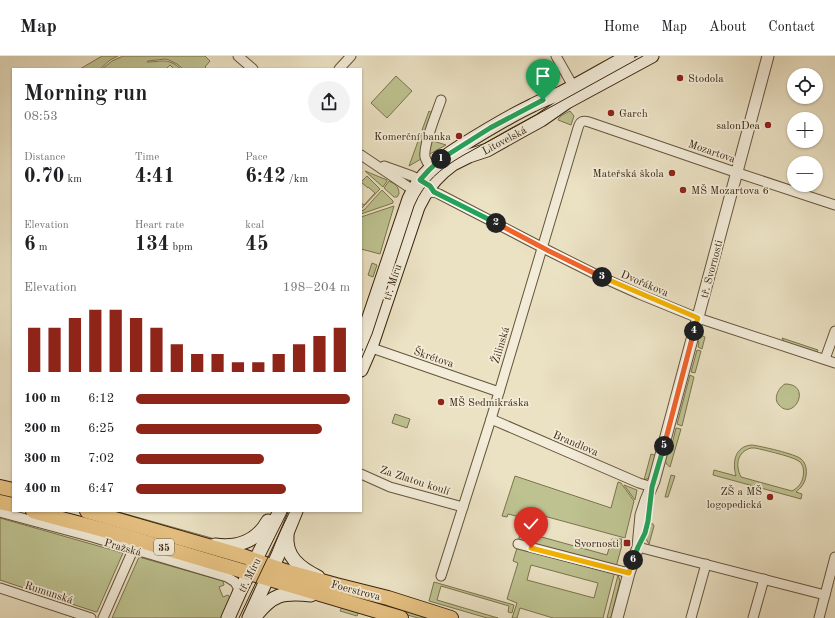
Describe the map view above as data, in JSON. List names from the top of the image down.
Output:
{
  "streets": {
    "main road": [
      "Litovelská",
      "tř. Míru",
      "Pražská",
      "35",
      "Foerstrova"
    ],
    "street": [
      "Mozartova",
      "tř. Svornosti",
      "Dvořákova",
      "Žilinská",
      "Škrétova",
      "Brandlova",
      "Za Zlatou koulí",
      "Rumunská"
    ]
  },
  "crossings": [
    ["Litovelská", "tř. Míru"],
    ["Litovelská", "Dvořákova"],
    ["Mozartova", "tř. Svornosti"],
    ["Mozartova", "Žilinská"],
    ["tř. Svornosti", "Dvořákova"],
    ["tř. Svornosti", "Brandlova"],
    ["tř. Míru", "Dvořákova"],
    ["tř. Míru", "Škrétova"],
    ["tř. Míru", "Pražská"],
    ["tř. Míru", "35"],
    ["tř. Míru", "Foerstrova"],
    ["Dvořákova", "Žilinská"],
    ["Žilinská", "Škrétova"],
    ["Žilinská", "Brandlova"],
    ["Žilinská", "Za Zlatou koulí"],
    ["Pražská", "35"],
    ["Pražská", "Foerstrova"],
    ["35", "Foerstrova"]
  ],
  "places": {
    "other": [
      "Stodola",
      "Garch",
      "salonDea",
      "Komerční banka",
      "Mateřská škola",
      "MŠ Mozartova 6",
      "MŠ Sedmikráska",
      "ZŠ a MŠ logopedická"
    ],
    "transit": ["Svornosti"]
  },
  "page": {
    "header": "Map",
    "nav": [
      "Home",
      "Map",
      "About",
      "Contact"
    ],
    "map_buttons": ["+", "−"],
    "heading": ["Morning run", "08:53"],
    "stats": [
      ["Distance", "0.70 km"],
      ["Time", "4:41"],
      ["Pace", "6:42 /km"],
      ["Elevation", "6 m"],
      ["Heart rate", "134 bpm"],
      ["kcal", "45"]
    ],
    "pins": [
      "1",
      "2",
      "3",
      "4",
      "5",
      "6"
    ],
    "chart": ["Elevation", "198–204 m"],
    "list": [
      {
        "name": "100 m",
        "note": "6:12"
      },
      {
        "name": "200 m",
        "note": "6:25"
      },
      {
        "name": "300 m",
        "note": "7:02"
      },
      {
        "name": "400 m",
        "note": "6:47"
      }
    ]
  }
}
